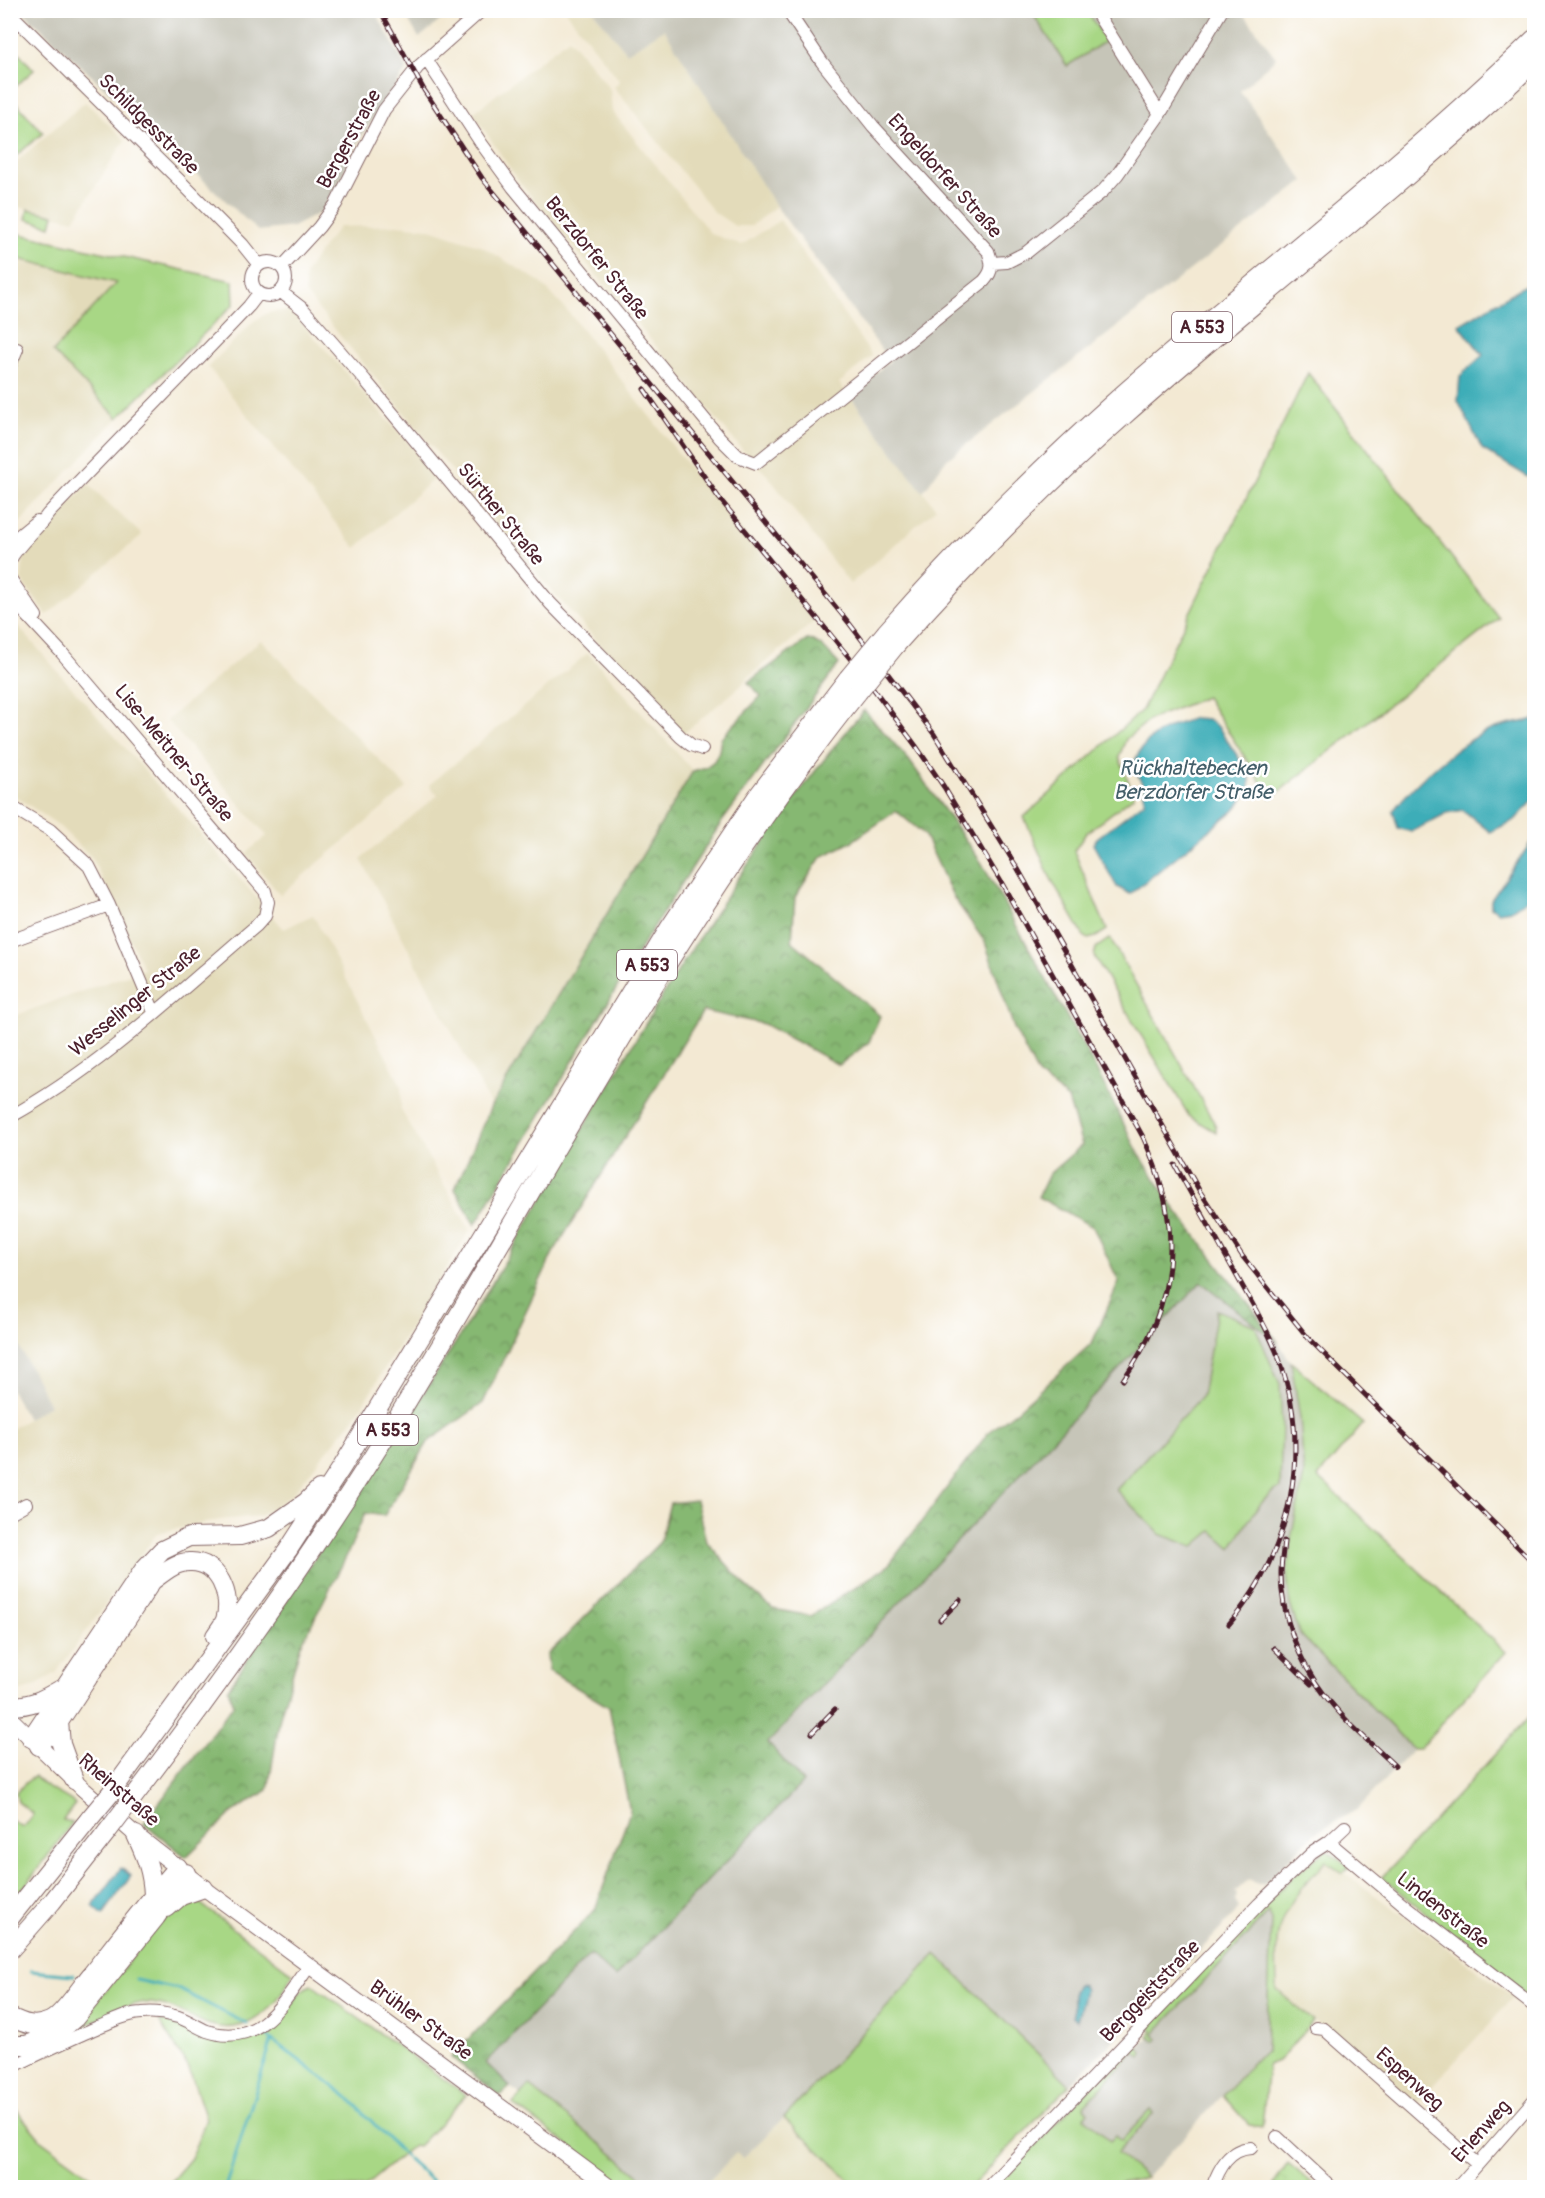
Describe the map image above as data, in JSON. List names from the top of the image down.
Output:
{
  "streets": {
    "highway": ["A 553"],
    "main road": ["Rheinstraße", "Brühler Straße"],
    "street": [
      "Schildgesstraße",
      "Bergerstraße",
      "Engeldorfer Straße",
      "Berzdorfer Straße",
      "Sürther Straße",
      "Lise-Meitner-Straße",
      "Wesselinger Straße",
      "Lindenstraße",
      "Berggeiststraße",
      "Espenweg",
      "Erlenweg"
    ]
  },
  "crossings": [
    ["Schildgesstraße", "Bergerstraße"],
    ["Schildgesstraße", "Sürther Straße"],
    ["Bergerstraße", "Berzdorfer Straße"],
    ["Bergerstraße", "Sürther Straße"],
    ["Engeldorfer Straße", "Berzdorfer Straße"],
    ["Lise-Meitner-Straße", "Wesselinger Straße"],
    ["Rheinstraße", "Brühler Straße"],
    ["Lindenstraße", "Berggeiststraße"],
    ["Espenweg", "Erlenweg"]
  ],
  "water": ["Rückhaltebecken Berzdorfer Straße"]
}
